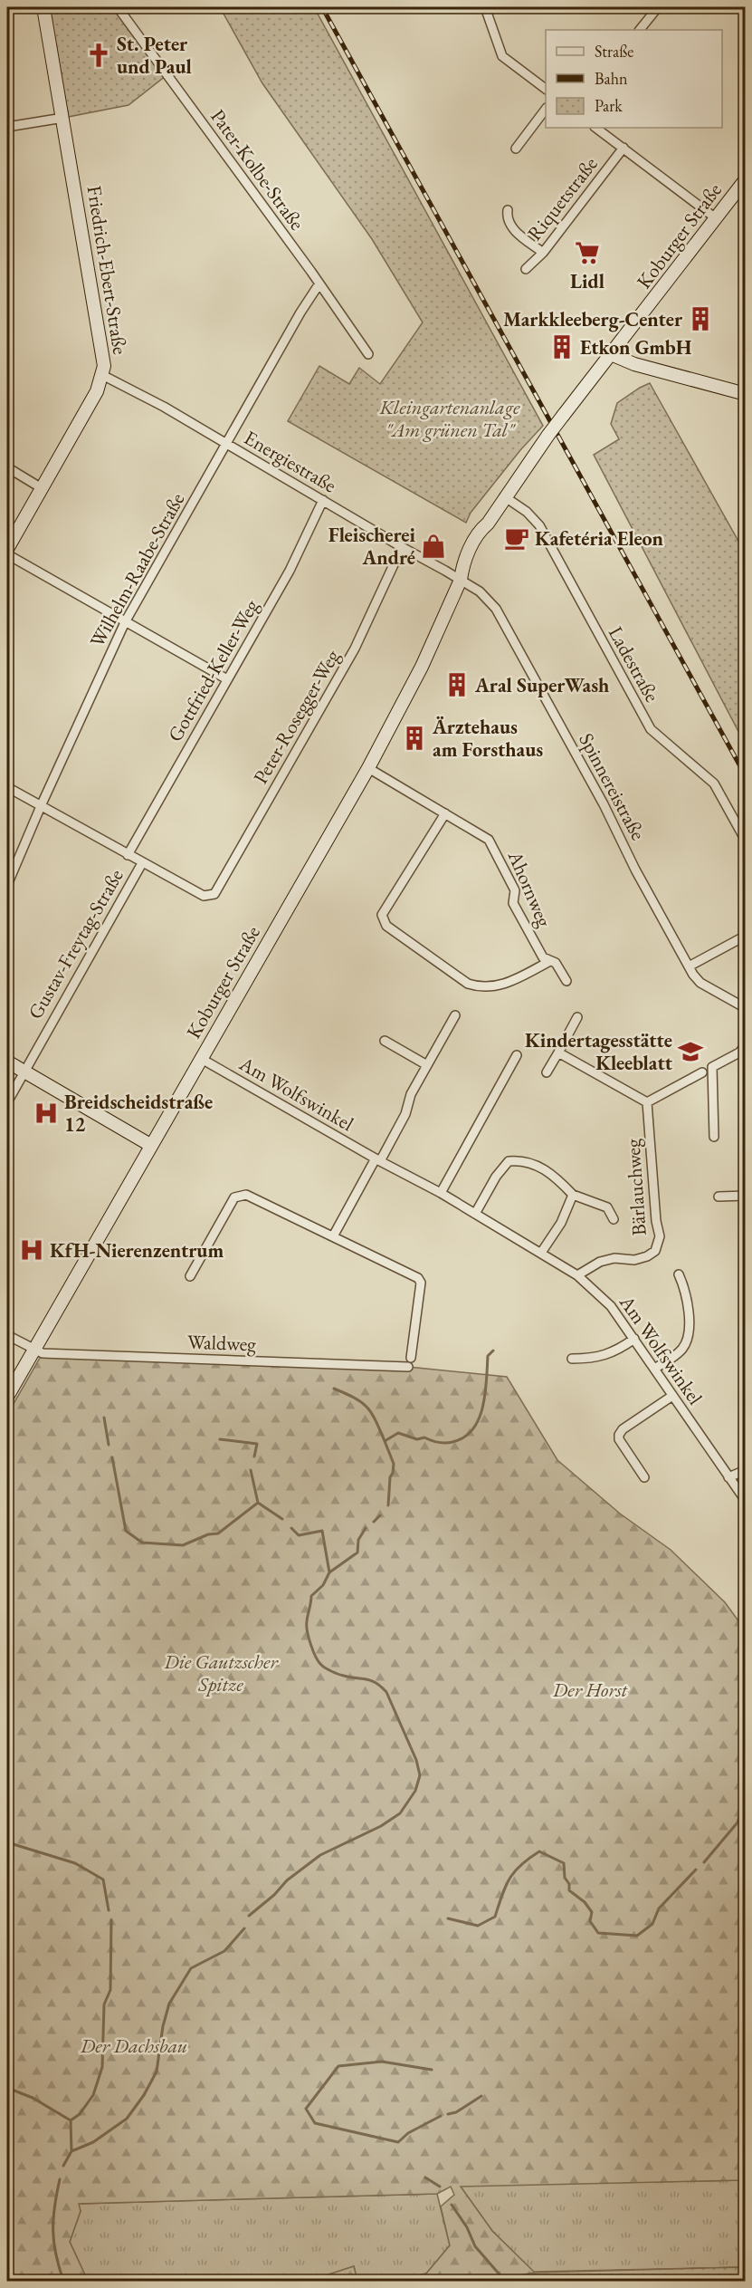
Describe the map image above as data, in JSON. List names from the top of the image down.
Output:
{
  "streets": {
    "main road": ["Koburger Straße", "Friedrich-Ebert-Straße"],
    "street": [
      "Pater-Kolbe-Straße",
      "Riquetstraße",
      "Energiestraße",
      "Wilhelm-Raabe-Straße",
      "Ladestraße",
      "Gottfried-Keller-Weg",
      "Peter-Rosegger-Weg",
      "Spinnereistraße",
      "Ahornweg",
      "Gustav-Freytag-Straße",
      "Am Wolfswinkel",
      "Bärlauchweg",
      "Waldweg"
    ]
  },
  "crossings": [
    ["Pater-Kolbe-Straße", "Wilhelm-Raabe-Straße"],
    ["Koburger Straße", "Energiestraße"],
    ["Koburger Straße", "Ladestraße"],
    ["Koburger Straße", "Spinnereistraße"],
    ["Koburger Straße", "Ahornweg"],
    ["Koburger Straße", "Am Wolfswinkel"],
    ["Koburger Straße", "Waldweg"],
    ["Friedrich-Ebert-Straße", "Energiestraße"],
    ["Energiestraße", "Wilhelm-Raabe-Straße"],
    ["Energiestraße", "Gottfried-Keller-Weg"],
    ["Energiestraße", "Peter-Rosegger-Weg"],
    ["Energiestraße", "Spinnereistraße"],
    ["Peter-Rosegger-Weg", "Gustav-Freytag-Straße"],
    ["Am Wolfswinkel", "Bärlauchweg"]
  ],
  "parks": [
    "Kleingartenanlage \"Am grünen Tal\"",
    "Die Gautzscher Spitze",
    "Der Horst",
    "Der Dachsbau"
  ],
  "places": {
    "church": ["St. Peter und Paul"],
    "supermarket": ["Lidl"],
    "building": [
      "Markkleeberg-Center",
      "Etkon GmbH",
      "Aral SuperWash",
      "Ärztehaus am Forsthaus"
    ],
    "cafe": ["Kafetéria Eleon"],
    "shop": ["Fleischerei André"],
    "school or university": ["Kindertagesstätte Kleeblatt"],
    "hospital": ["Breidscheidstraße 12", "KfH-Nierenzentrum"]
  },
  "legend": ["Straße", "Bahn", "Park"]
}
